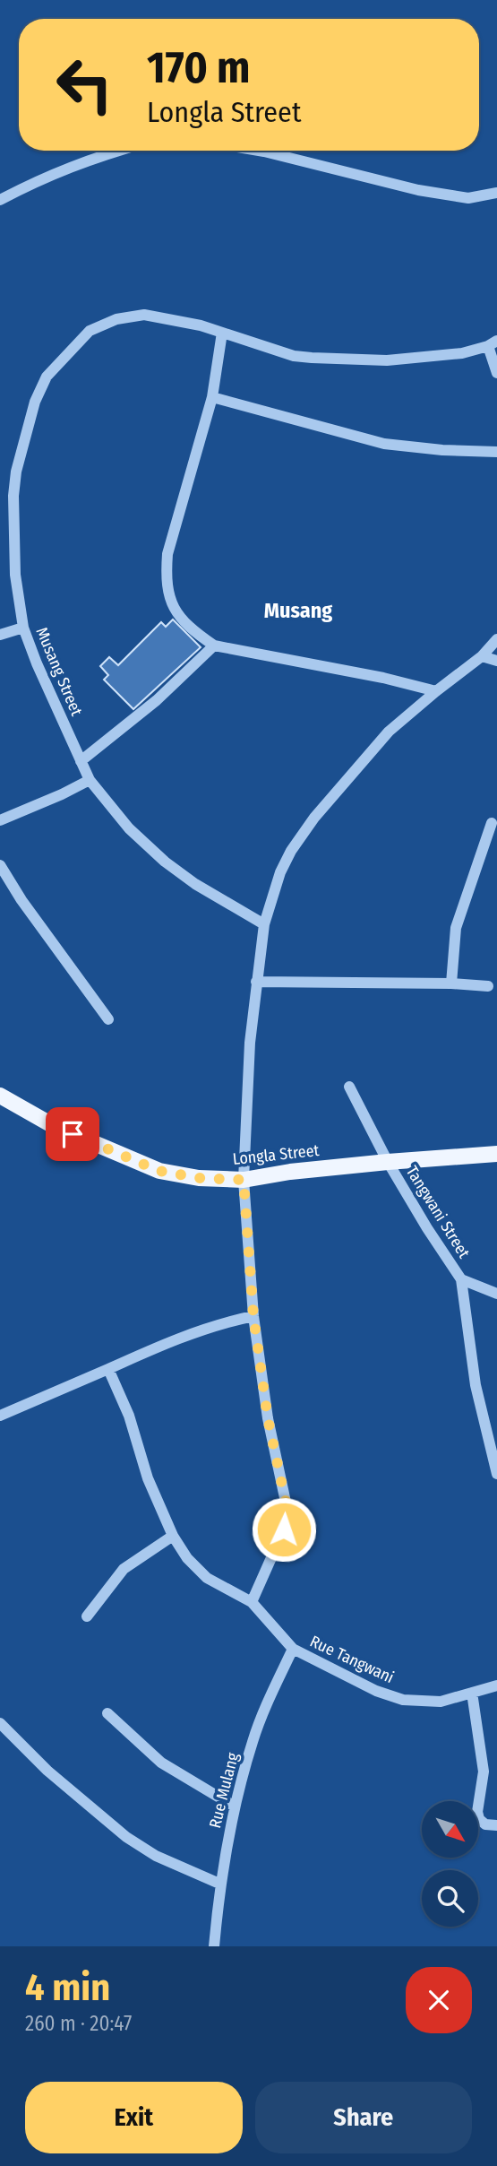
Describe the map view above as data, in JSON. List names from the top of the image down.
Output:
{
  "streets": {
    "main road": ["Longla Street"],
    "street": [
      "Musang Street",
      "Tangwani Street",
      "Rue Tangwani",
      "Rue Mulang"
    ]
  },
  "crossings": [
    ["Longla Street", "Tangwani Street"],
    ["Rue Tangwani", "Rue Mulang"]
  ],
  "districts": ["Musang"],
  "north": "bottom right",
  "page": {
    "turn": ["170 m", "Longla Street"],
    "heading": ["4 min", "260 m · 20:47"],
    "buttons": ["Exit", "Share"]
  }
}
